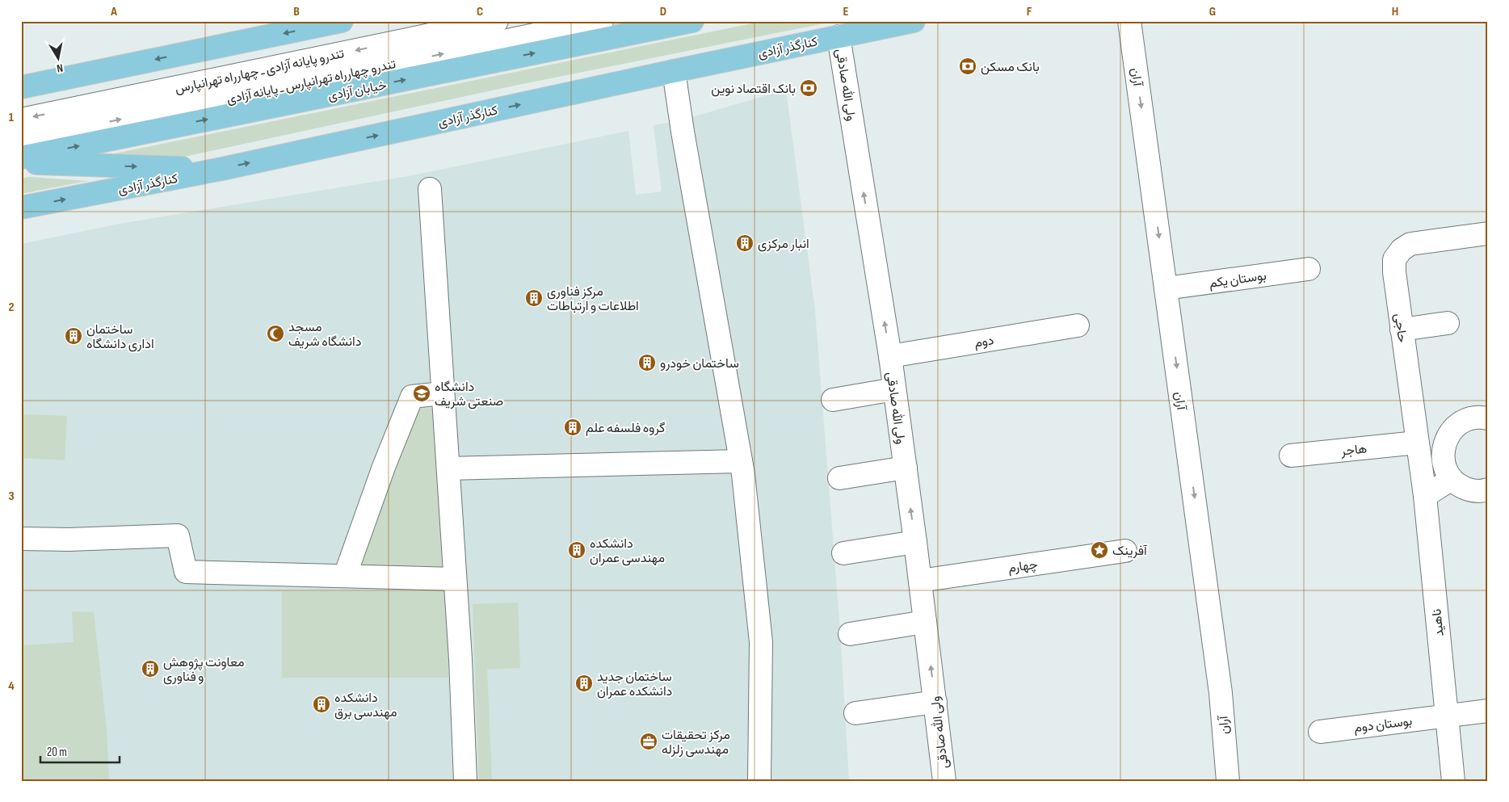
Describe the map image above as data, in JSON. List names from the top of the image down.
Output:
{
  "streets": {
    "main road": ["کنارگذر آزادی", "خیابان آزادی"],
    "street": [
      "تندرو پایانه آزادی ـ چهارراه تهرانپارس",
      "آران",
      "تندرو چهارراه تهرانپارس ـ پایانه آزادی",
      "ولی الله صادقی",
      "بوستان یکم",
      "حاجی",
      "دوم",
      "هاجر",
      "چهارم",
      "ناهید",
      "بوستان دوم"
    ]
  },
  "crossings": [
    ["کنارگذر آزادی", "ولی الله صادقی"],
    ["آران", "بوستان یکم"],
    ["ولی الله صادقی", "دوم"],
    ["ولی الله صادقی", "چهارم"],
    ["حاجی", "هاجر"],
    ["حاجی", "ناهید"],
    ["ناهید", "بوستان دوم"]
  ],
  "one_way": ["تندرو پایانه آزادی ـ چهارراه تهرانپارس", "آران", "تندرو چهارراه تهرانپارس ـ پایانه آزادی"],
  "places": {
    "bank": ["بانک مسکن", "بانک اقتصاد نوین"],
    "building": [
      "انبار مرکزی",
      "مرکز فناوری اطلاعات و ارتباطات",
      "ساختمان اداری دانشگاه",
      "ساختمان خودرو",
      "گروه فلسفه علم",
      "دانشکده مهندسی عمران",
      "معاونت پژوهش و فناوری",
      "ساختمان جدید دانشکده عمران",
      "دانشکده مهندسی برق"
    ],
    "mosque": ["مسجد دانشگاه شریف"],
    "school or university": ["دانشگاه صنعتی شریف"],
    "place": ["آفرینک"],
    "office": ["مرکز تحقیقات مهندسی زلزله"]
  },
  "scale_bar": "20 m",
  "north": "bottom",
  "grid": {
    "columns": [
      "A",
      "B",
      "C",
      "D",
      "E",
      "F",
      "G",
      "H"
    ],
    "rows": [
      "1",
      "2",
      "3",
      "4"
    ]
  }
}
